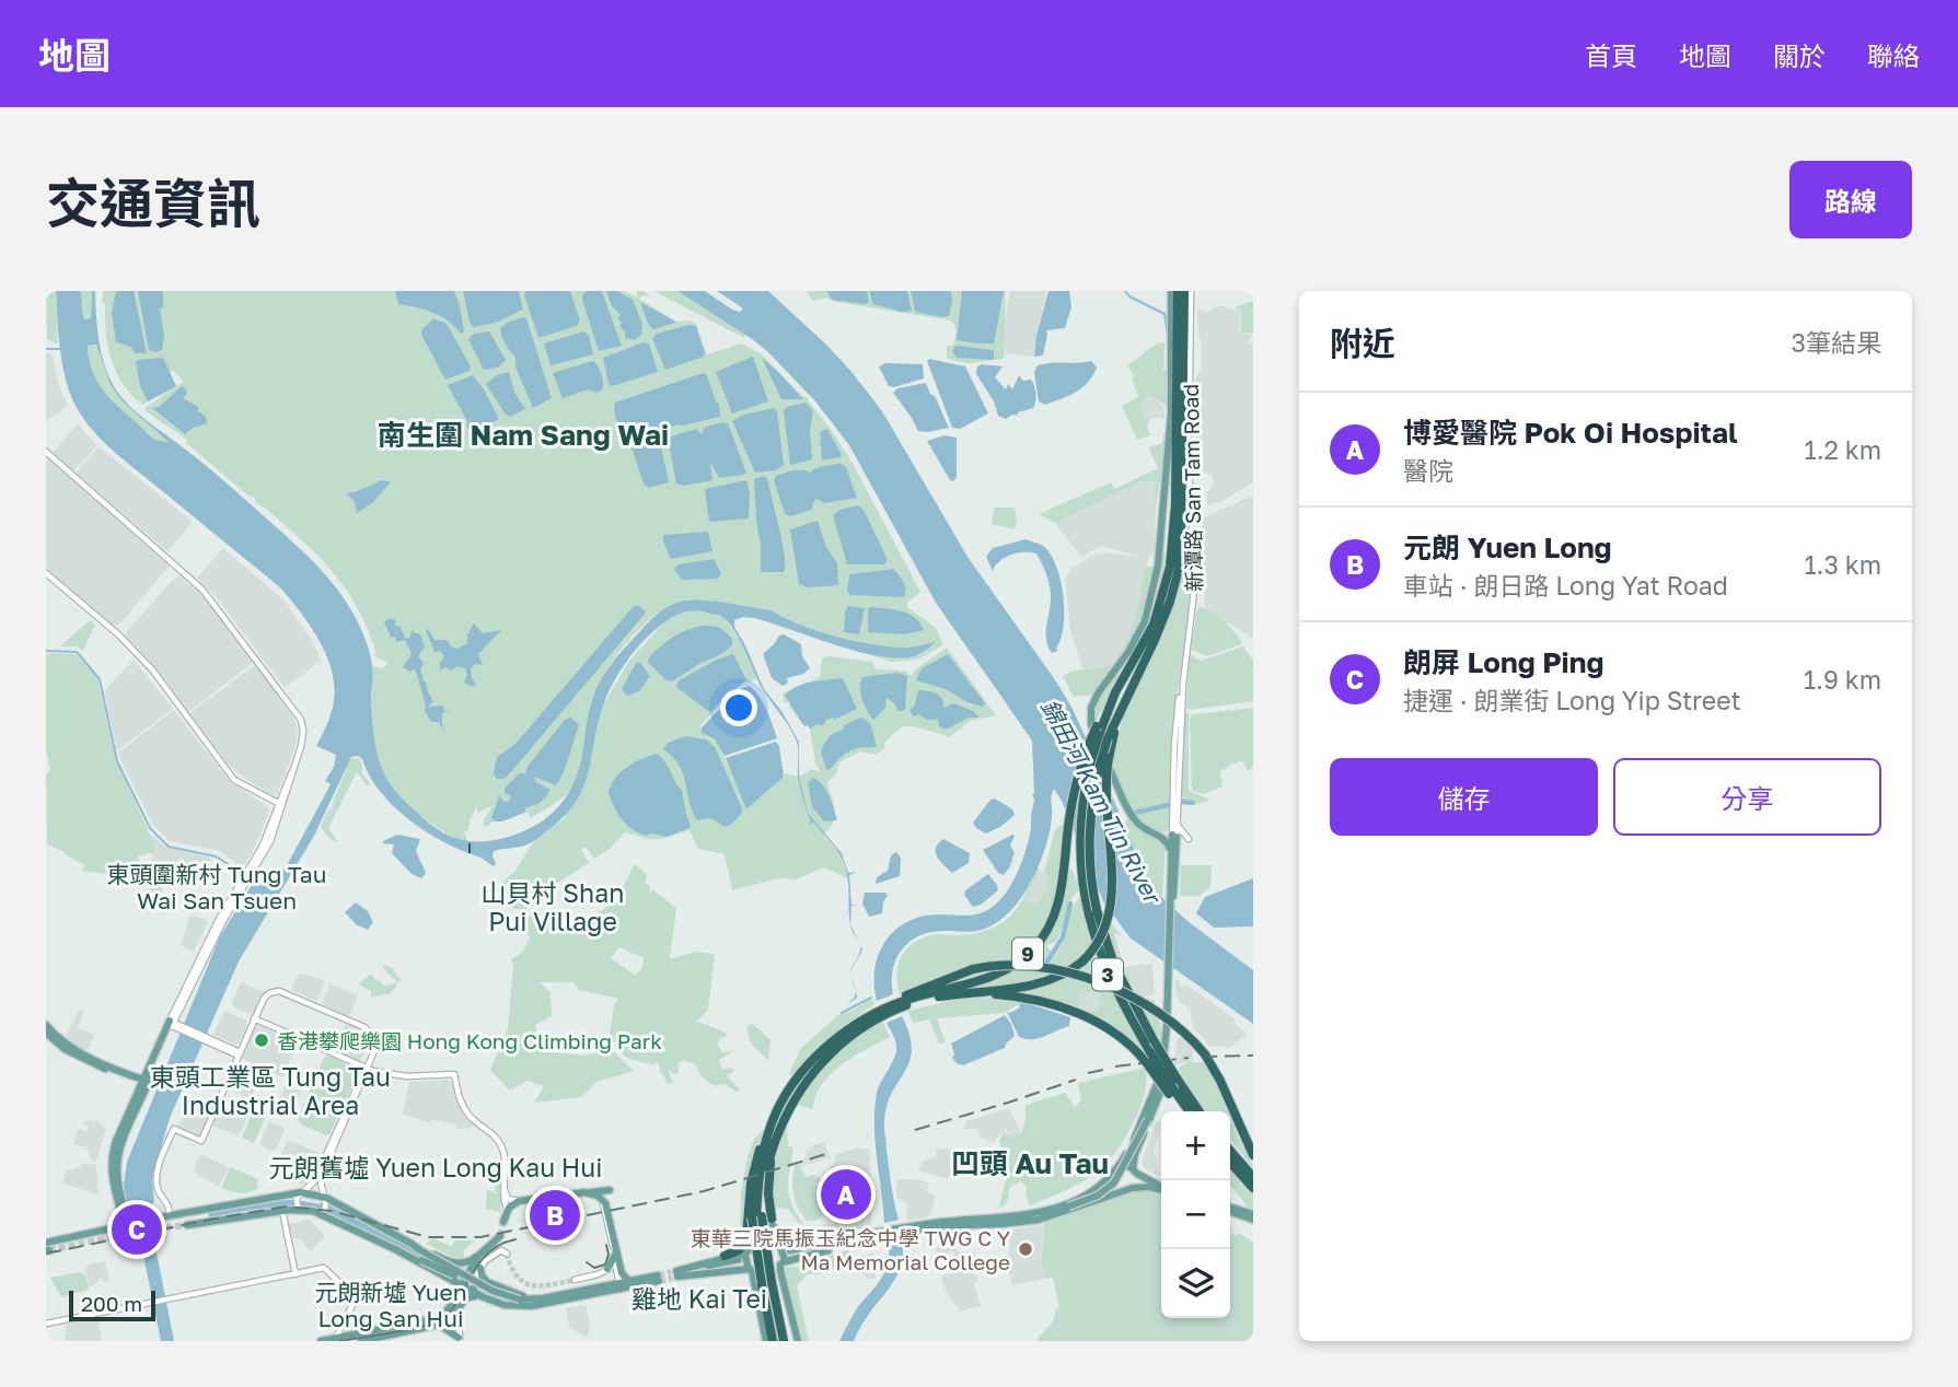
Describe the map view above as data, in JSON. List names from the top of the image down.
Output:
{
  "streets": {
    "highway": ["9", "3"],
    "street": ["新潭路 San Tam Road"]
  },
  "crossings": [
    ["新潭路 San Tam Road", "9"],
    ["9", "3"]
  ],
  "districts": [
    "南生圍 Nam Sang Wai",
    "東頭圍新村 Tung Tau Wai San Tsuen",
    "山貝村 Shan Pui Village",
    "東頭工業區 Tung Tau Industrial Area",
    "凹頭 Au Tau",
    "元朗舊墟 Yuen Long Kau Hui",
    "元朗新墟 Yuen Long San Hui",
    "雞地 Kai Tei"
  ],
  "water": ["錦田河 Kam Tin River"],
  "places": ["香港攀爬樂園 Hong Kong Climbing Park", "東華三院馬振玉紀念中學 TWG C Y Ma Memorial College"],
  "scale_bar": "200 m",
  "page": {
    "header": "地圖",
    "nav": [
      "首頁",
      "地圖",
      "關於",
      "聯絡"
    ],
    "title": "交通資訊",
    "buttons": [
      "路線",
      ["儲存", "分享"]
    ],
    "heading": ["附近", "3筆結果"],
    "list": [
      {
        "mark": "A",
        "name": "博愛醫院 Pok Oi Hospital",
        "note": "醫院",
        "value": "1.2 km"
      },
      {
        "mark": "B",
        "name": "元朗 Yuen Long",
        "note": "車站 · 朗日路 Long Yat Road",
        "value": "1.3 km"
      },
      {
        "mark": "C",
        "name": "朗屏 Long Ping",
        "note": "捷運 · 朗業街 Long Yip Street",
        "value": "1.9 km"
      }
    ],
    "map_buttons": ["+", "−"],
    "pins": ["A", "B", "C"],
    "scale": "200 m"
  }
}
